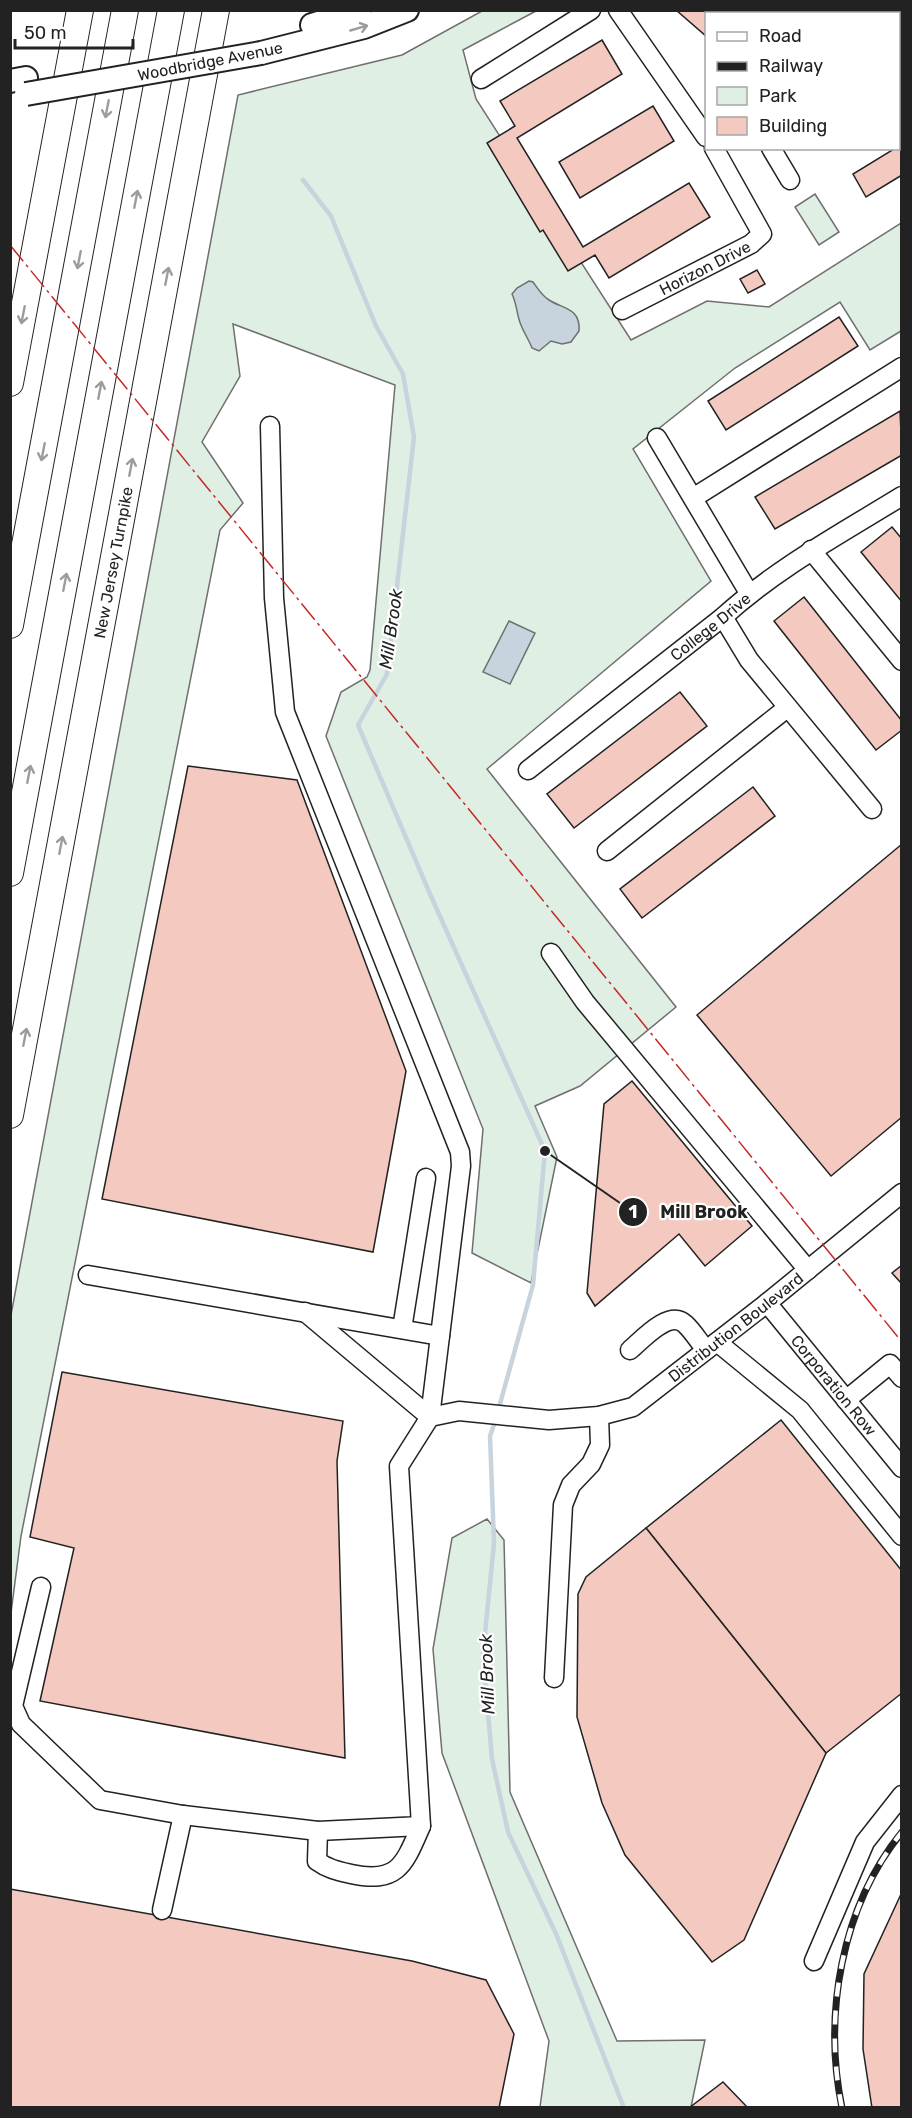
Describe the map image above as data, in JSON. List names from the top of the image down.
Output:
{
  "streets": {
    "highway": ["New Jersey Turnpike"],
    "main road": ["Woodbridge Avenue"],
    "street": [
      "Horizon Drive",
      "College Drive",
      "Distribution Boulevard",
      "Corporation Row"
    ]
  },
  "crossings": [
    ["Distribution Boulevard", "Corporation Row"]
  ],
  "water": ["Mill Brook"],
  "places": ["Mill Brook"],
  "legend": [
    "Road",
    "Railway",
    "Park",
    "Building"
  ],
  "scale_bar": "50 m"
}
